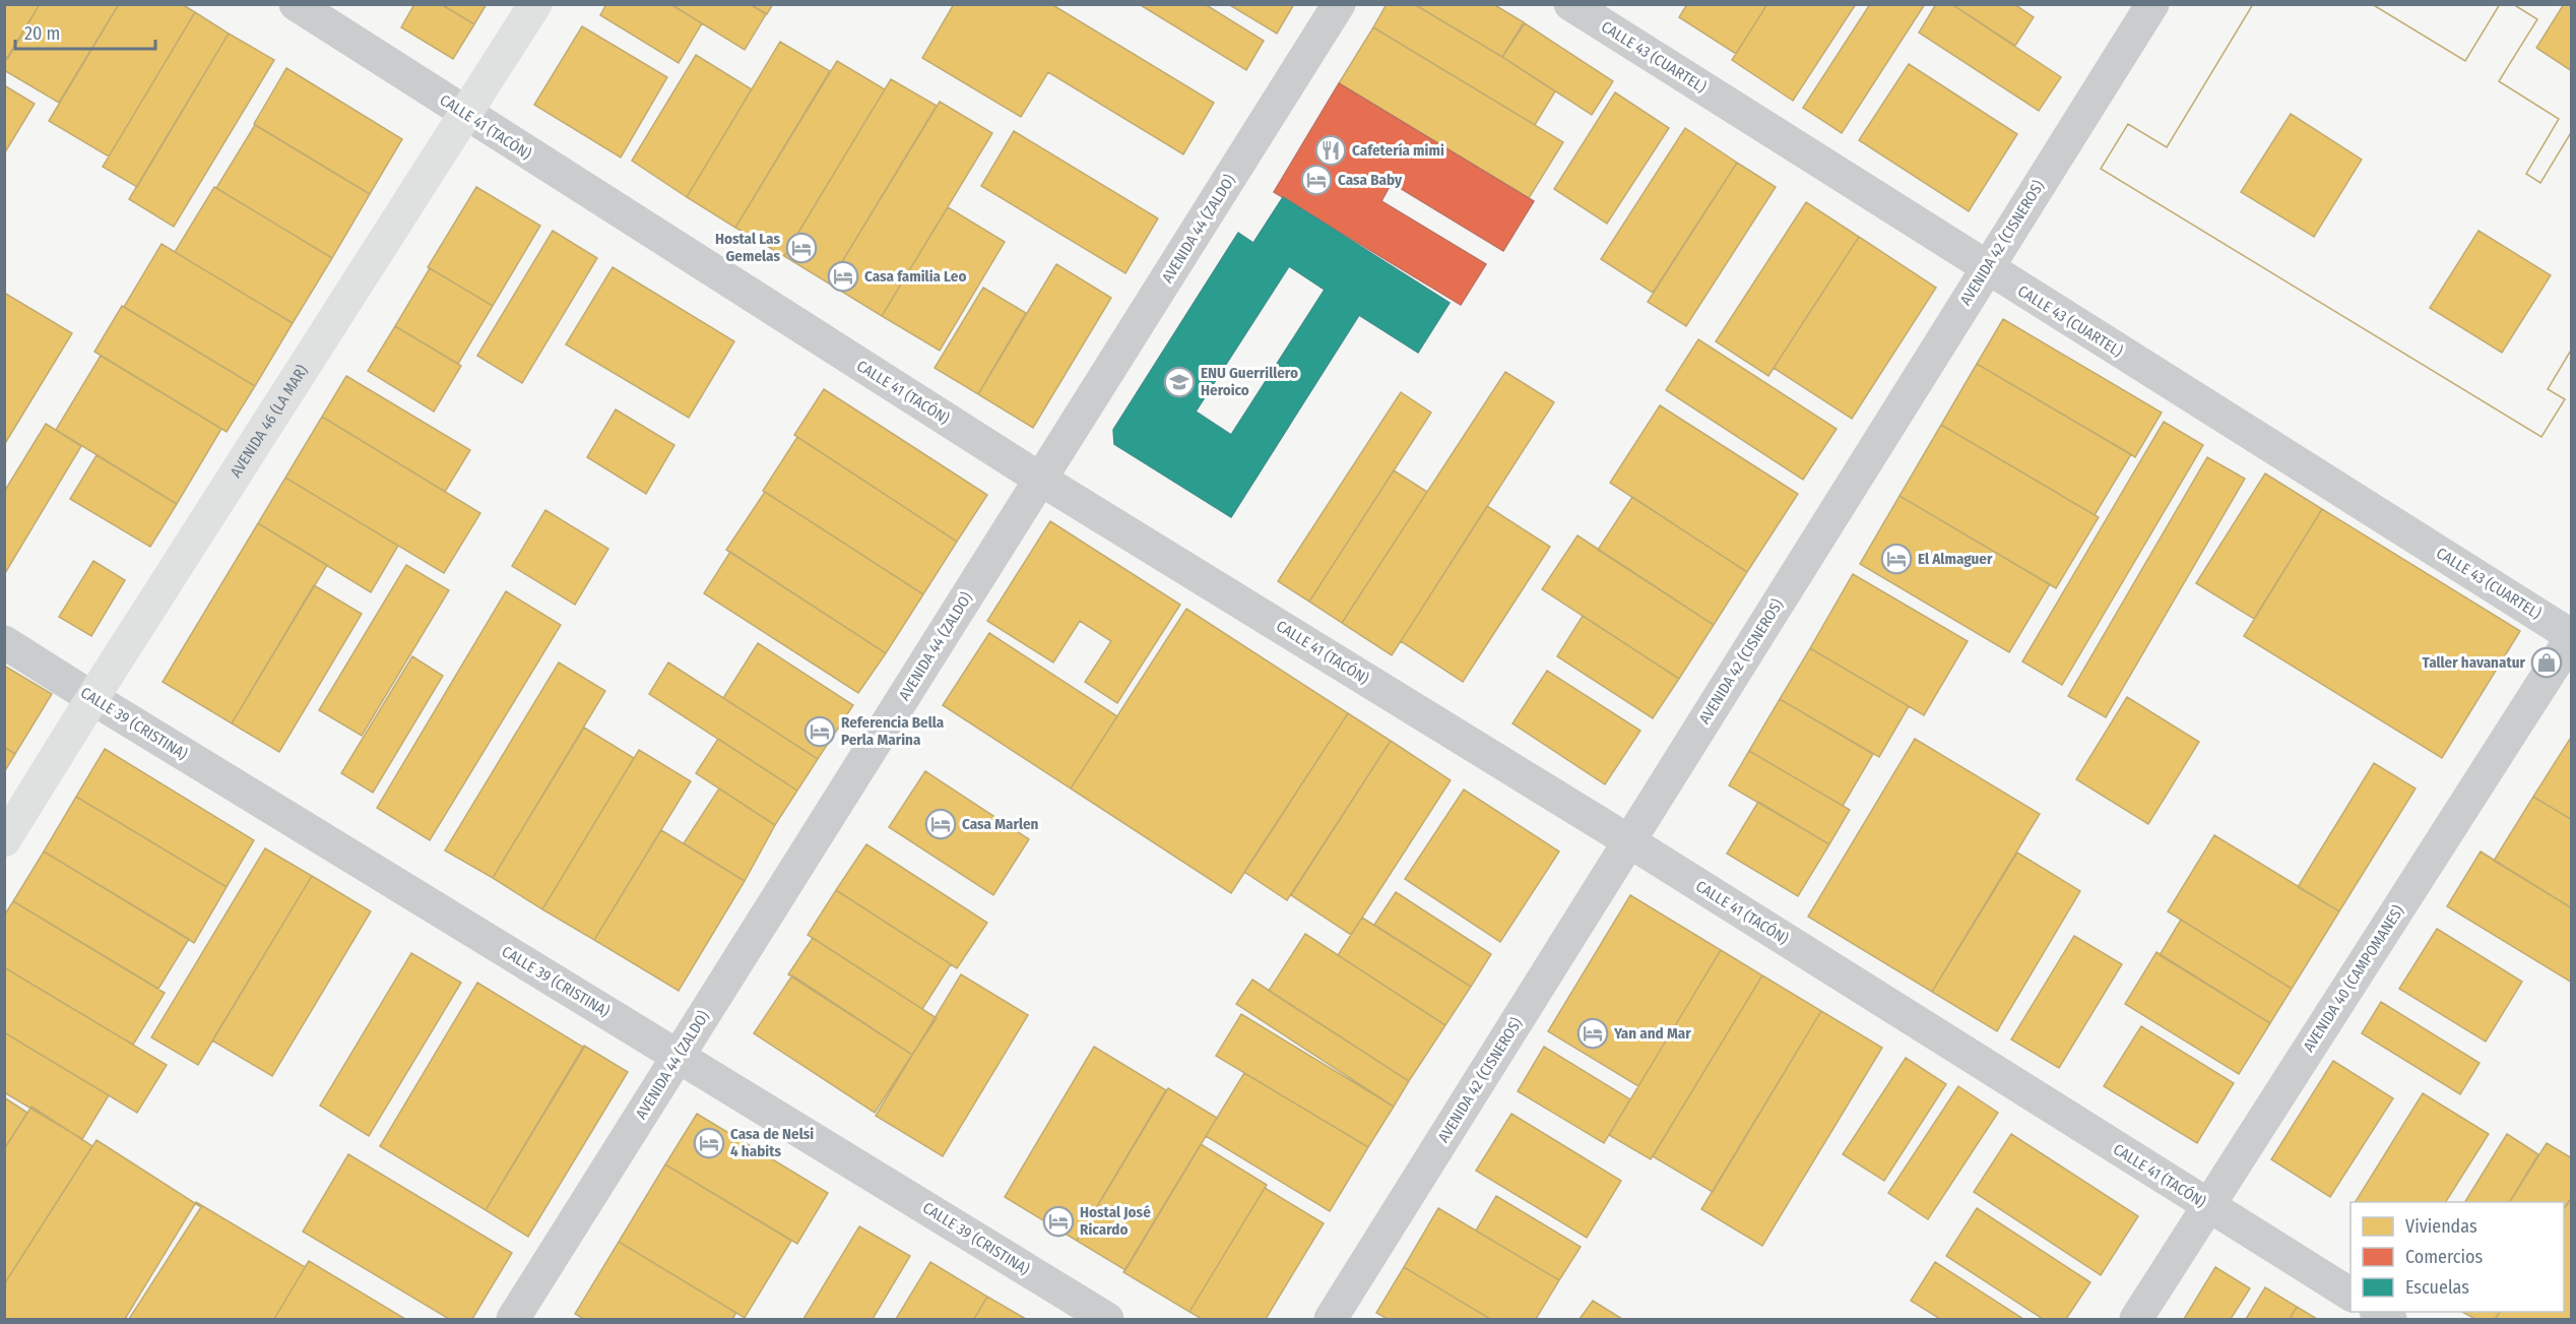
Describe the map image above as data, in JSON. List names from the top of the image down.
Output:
{
  "streets": {
    "main road": ["AVENIDA 46 (LA MAR)"],
    "street": [
      "CALLE 43 (CUARTEL)",
      "CALLE 41 (TACÓN)",
      "AVENIDA 44 (ZALDO)",
      "AVENIDA 42 (CISNEROS)",
      "CALLE 39 (CRISTINA)",
      "AVENIDA 40 (CAMPOMANES)"
    ]
  },
  "crossings": [
    ["CALLE 43 (CUARTEL)", "AVENIDA 42 (CISNEROS)"],
    ["CALLE 43 (CUARTEL)", "AVENIDA 40 (CAMPOMANES)"],
    ["CALLE 41 (TACÓN)", "AVENIDA 44 (ZALDO)"],
    ["CALLE 41 (TACÓN)", "AVENIDA 42 (CISNEROS)"],
    ["CALLE 41 (TACÓN)", "AVENIDA 46 (LA MAR)"],
    ["CALLE 41 (TACÓN)", "AVENIDA 40 (CAMPOMANES)"],
    ["AVENIDA 44 (ZALDO)", "CALLE 39 (CRISTINA)"],
    ["AVENIDA 46 (LA MAR)", "CALLE 39 (CRISTINA)"]
  ],
  "places": {
    "restaurant": ["Cafetería mimi"],
    "hotel": [
      "Casa Baby",
      "Hostal Las Gemelas",
      "Casa familia Leo",
      "El Almaguer",
      "Referencia Bella Perla Marina",
      "Casa Marlen",
      "Yan and Mar",
      "Casa de Nelsi 4 habits",
      "Hostal José Ricardo"
    ],
    "school or university": ["ENU Guerrillero Heroico"],
    "shop": ["Taller havanatur"]
  },
  "legend": ["Viviendas", "Comercios", "Escuelas"],
  "scale_bar": "20 m"
}
